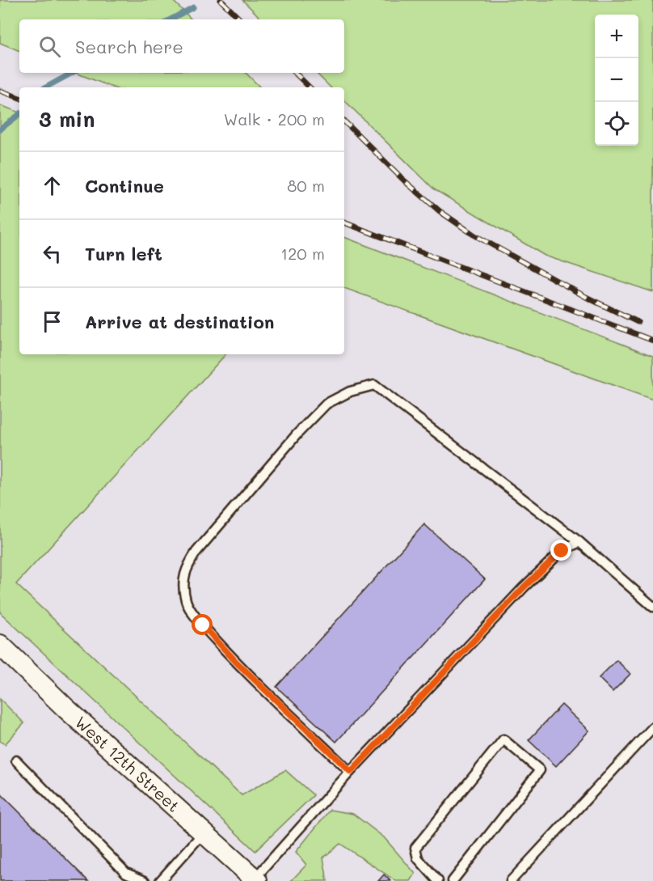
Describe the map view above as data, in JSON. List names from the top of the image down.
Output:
{
  "streets": {
    "street": ["West 12th Street"]
  },
  "page": {
    "map_buttons": ["+", "−"],
    "search": "Search here",
    "heading": ["3 min", "Walk · 200 m"],
    "list": [
      ["Continue", "80 m"],
      ["Turn left", "120 m"],
      "Arrive at destination"
    ]
  }
}
